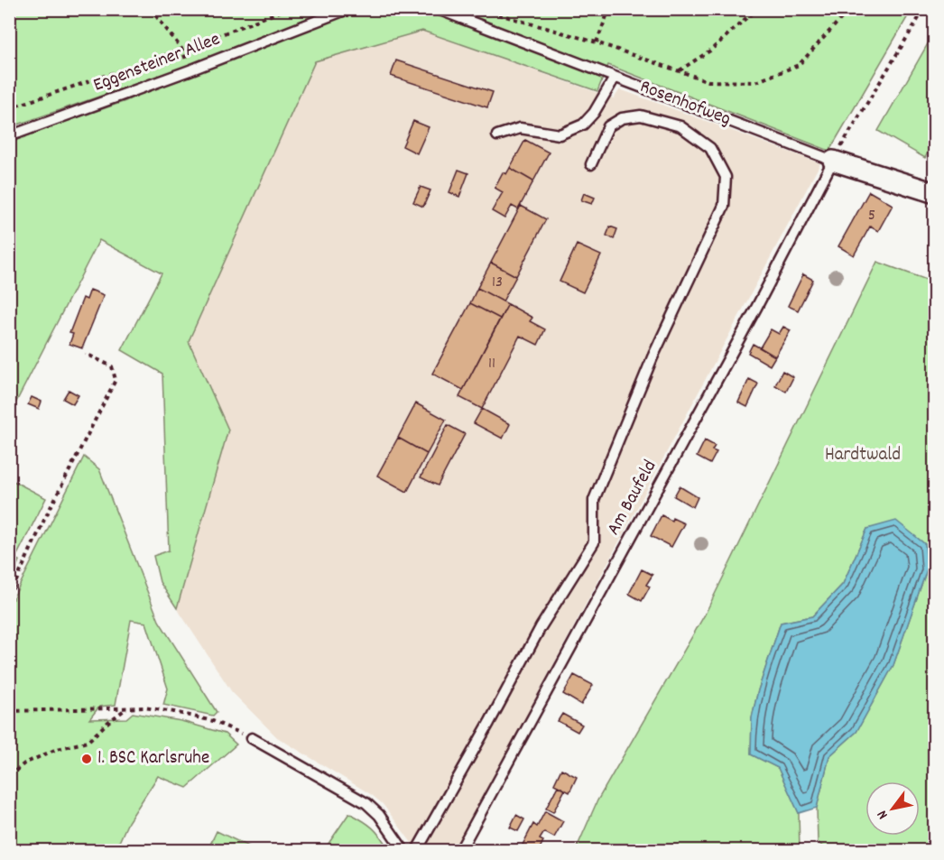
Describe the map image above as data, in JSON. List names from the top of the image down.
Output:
{
  "streets": {
    "street": ["Rosenhofweg"],
    "lane": ["Eggensteiner Allee", "Am Baufeld"]
  },
  "crossings": [
    ["Rosenhofweg", "Am Baufeld"]
  ],
  "parks": ["Hardtwald"],
  "places": ["1. BSC Karlsruhe"],
  "house_numbers": ["5", "13", "11"],
  "north": "bottom left"
}
